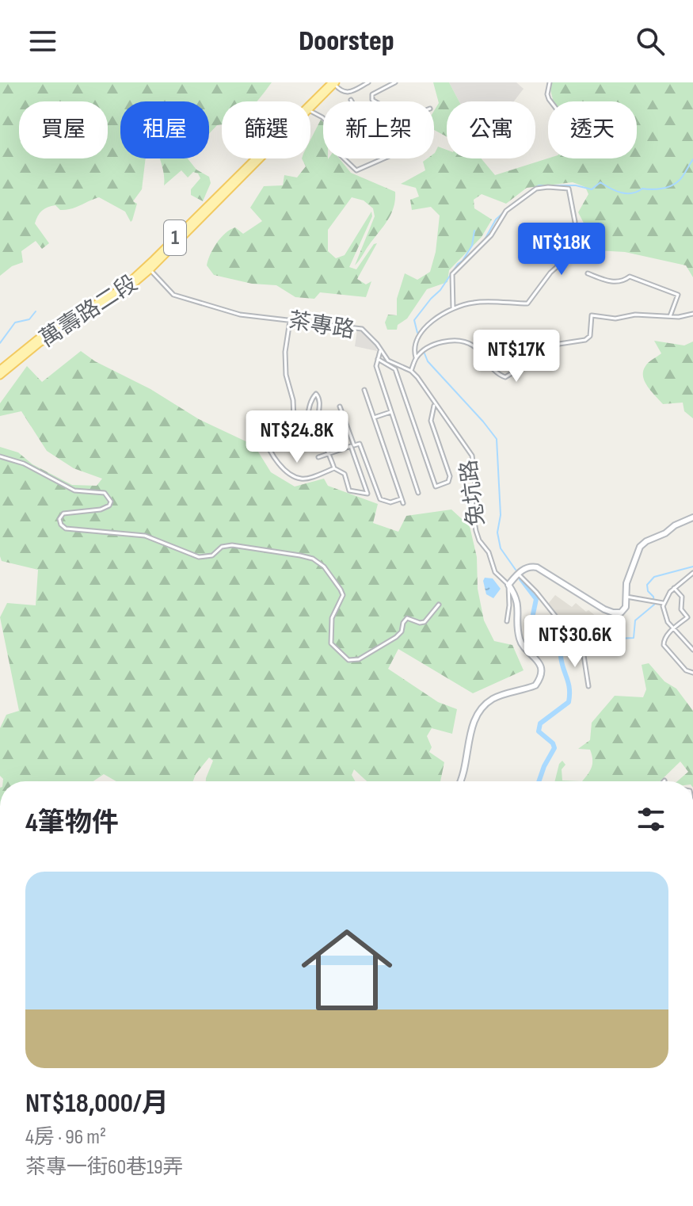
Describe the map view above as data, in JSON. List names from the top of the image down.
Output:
{
  "streets": {
    "main road": ["1", "萬壽路二段"],
    "street": ["茶專路", "兔坑路"]
  },
  "crossings": [
    ["萬壽路二段", "茶專路"],
    ["茶專路", "兔坑路"]
  ],
  "page": {
    "header": "Doorstep",
    "chip": [
      "買屋",
      "租屋",
      "篩選",
      "新上架",
      "公寓",
      "透天"
    ],
    "price": [
      "NT$18K",
      "NT$17K",
      "NT$24.8K",
      "NT$30.6K"
    ],
    "heading": "4筆物件",
    "list": [
      {
        "name": "NT$18,000/月",
        "note": "4房 · 96 m² · 茶專一街60巷19弄"
      }
    ]
  }
}
